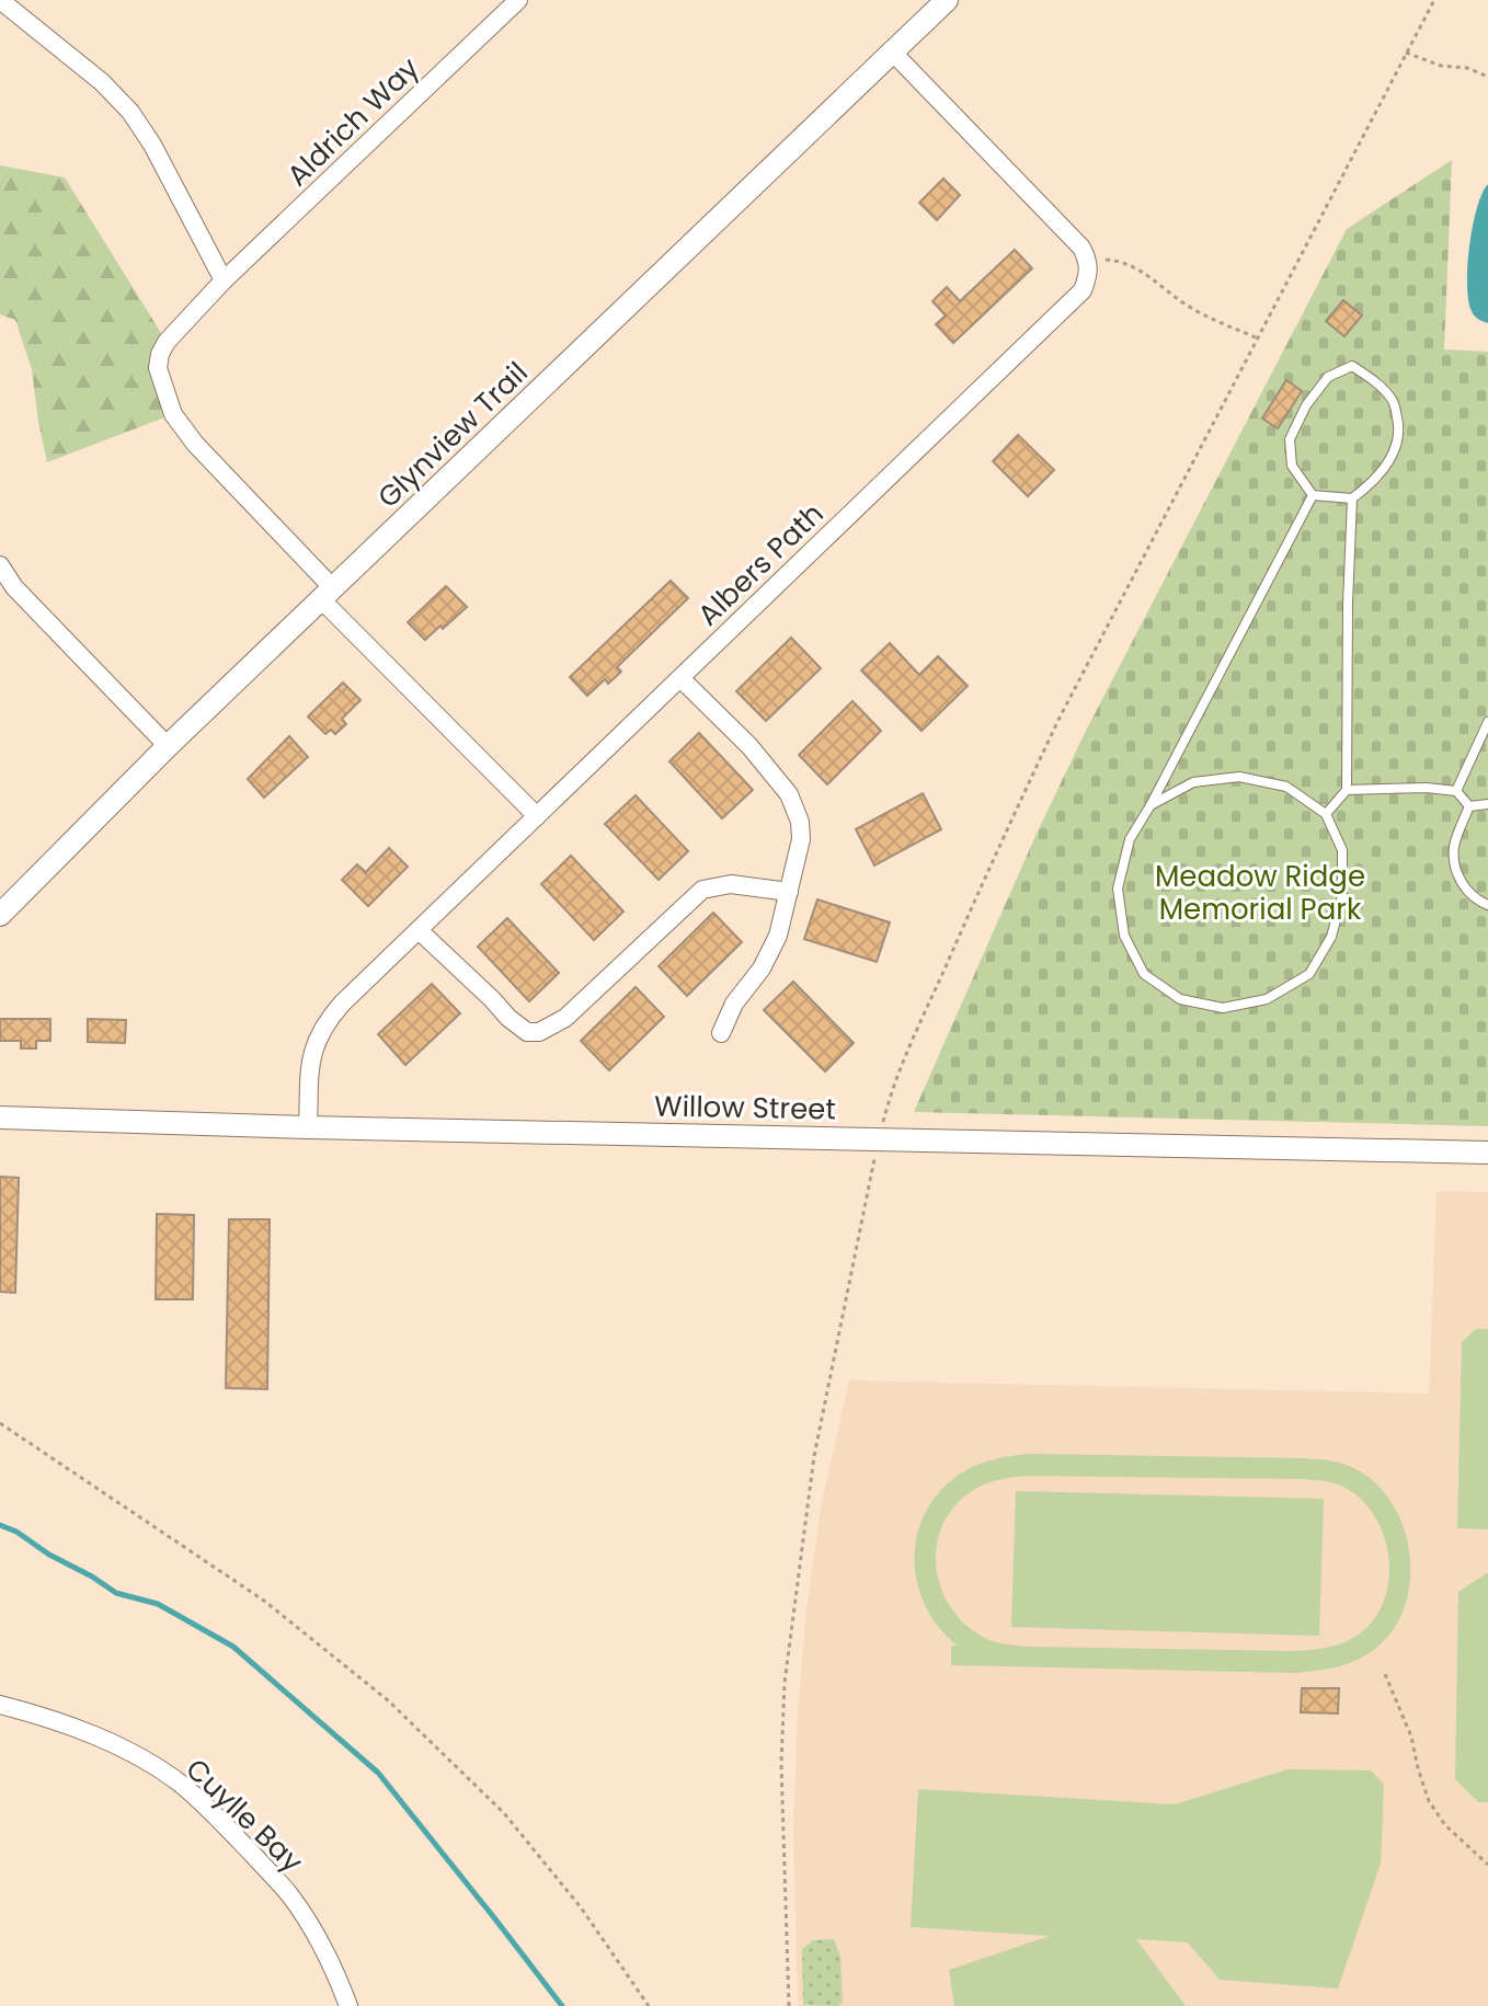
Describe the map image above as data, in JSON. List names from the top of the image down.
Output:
{
  "streets": {
    "street": [
      "Aldrich Way",
      "Glynview Trail",
      "Albers Path",
      "Willow Street",
      "Cuylle Bay"
    ]
  },
  "crossings": [
    ["Aldrich Way", "Glynview Trail"],
    ["Aldrich Way", "Albers Path"],
    ["Albers Path", "Willow Street"]
  ],
  "parks": ["Meadow Ridge Memorial Park"]
}
